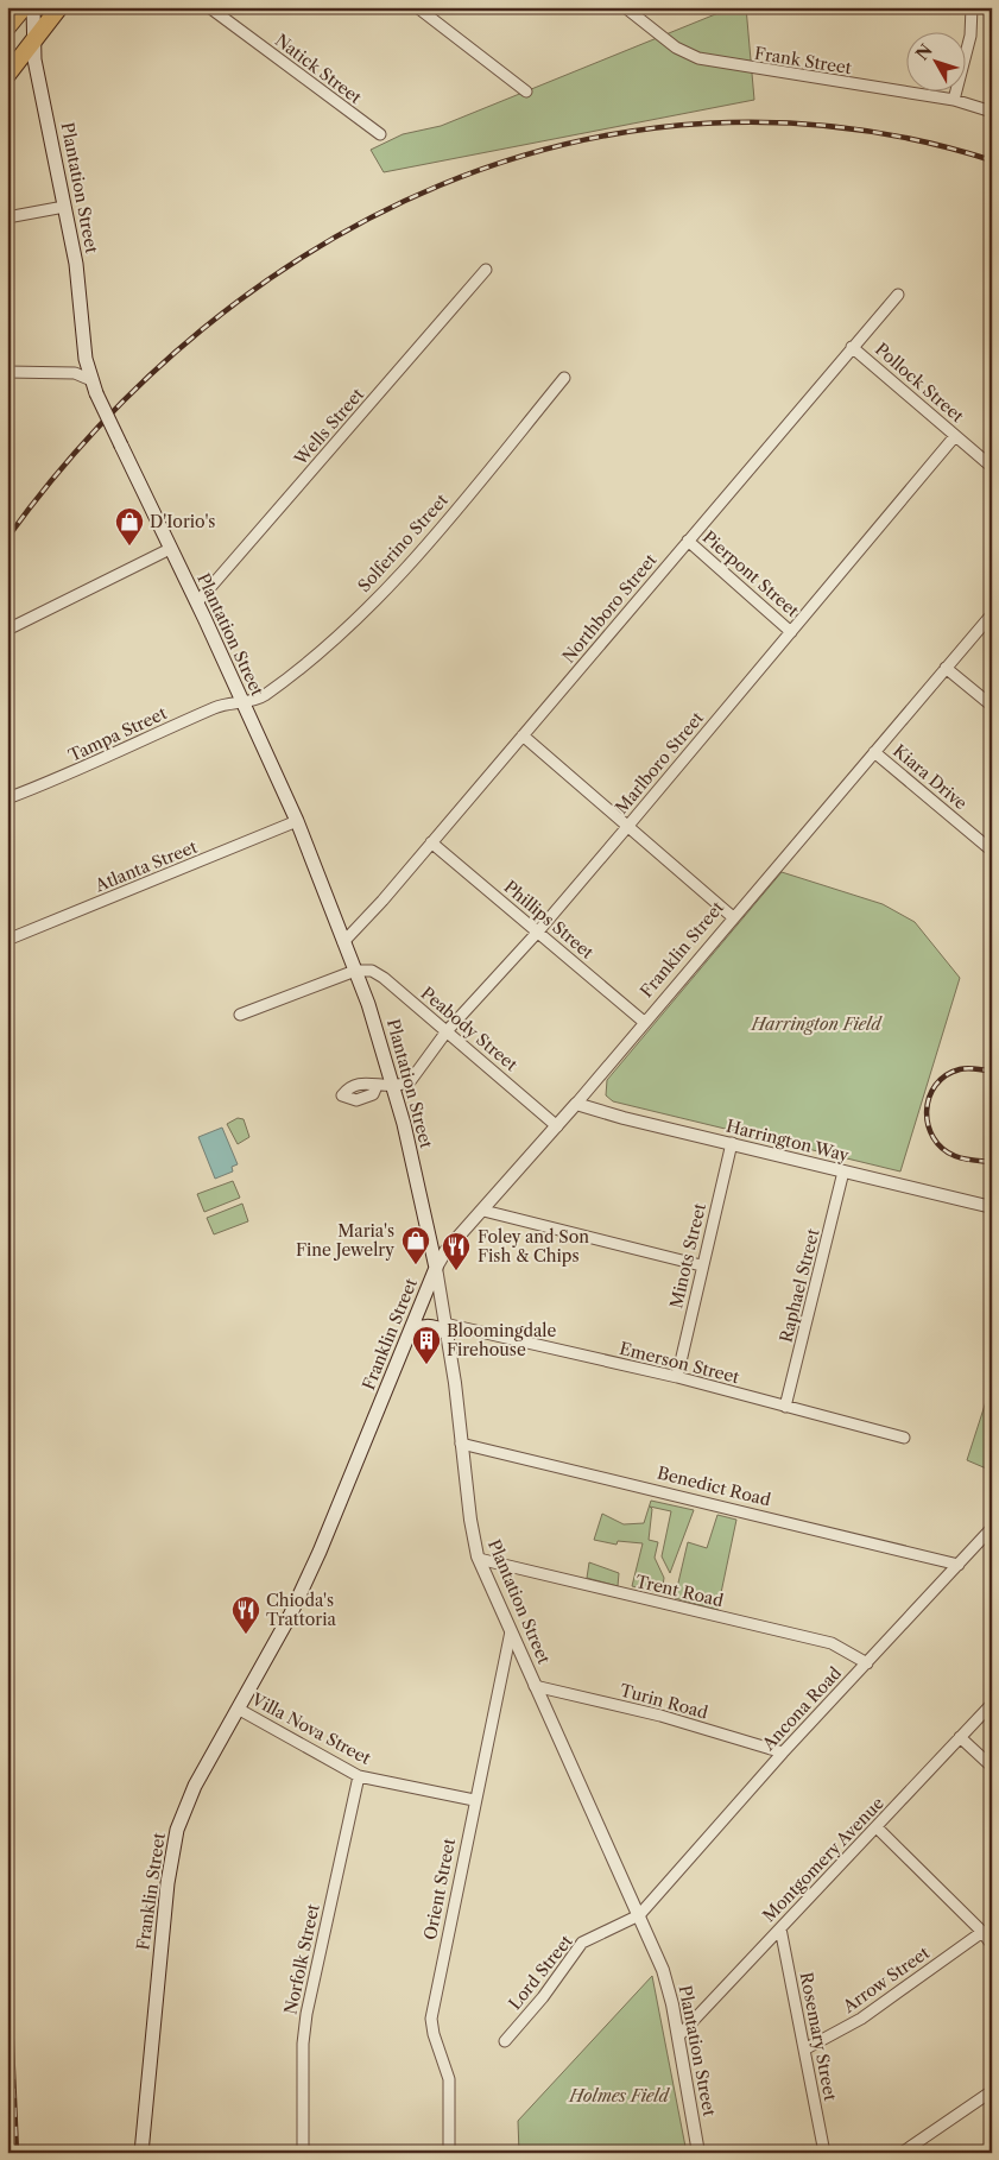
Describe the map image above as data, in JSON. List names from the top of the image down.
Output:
{
  "streets": {
    "main road": ["Plantation Street", "Franklin Street"],
    "street": [
      "Frank Street",
      "Natick Street",
      "Pollock Street",
      "Wells Street",
      "Solferino Street",
      "Pierpont Street",
      "Northboro Street",
      "Tampa Street",
      "Marlboro Street",
      "Kiara Drive",
      "Atlanta Street",
      "Phillips Street",
      "Peabody Street",
      "Harrington Way",
      "Minots Street",
      "Raphael Street",
      "Emerson Street",
      "Benedict Road",
      "Trent Road",
      "Turin Road",
      "Ancona Road",
      "Villa Nova Street",
      "Montgomery Avenue",
      "Orient Street",
      "Norfolk Street",
      "Lord Street",
      "Arrow Street",
      "Rosemary Street"
    ]
  },
  "crossings": [
    ["Plantation Street", "Wells Street"],
    ["Plantation Street", "Solferino Street"],
    ["Plantation Street", "Northboro Street"],
    ["Plantation Street", "Tampa Street"],
    ["Plantation Street", "Marlboro Street"],
    ["Plantation Street", "Atlanta Street"],
    ["Plantation Street", "Franklin Street"],
    ["Plantation Street", "Peabody Street"],
    ["Plantation Street", "Emerson Street"],
    ["Plantation Street", "Benedict Road"],
    ["Plantation Street", "Trent Road"],
    ["Plantation Street", "Turin Road"],
    ["Plantation Street", "Ancona Road"],
    ["Plantation Street", "Montgomery Avenue"],
    ["Plantation Street", "Orient Street"],
    ["Plantation Street", "Lord Street"],
    ["Pollock Street", "Northboro Street"],
    ["Pollock Street", "Marlboro Street"],
    ["Solferino Street", "Tampa Street"],
    ["Pierpont Street", "Northboro Street"],
    ["Pierpont Street", "Marlboro Street"],
    ["Northboro Street", "Phillips Street"],
    ["Marlboro Street", "Phillips Street"],
    ["Marlboro Street", "Peabody Street"],
    ["Kiara Drive", "Franklin Street"],
    ["Phillips Street", "Franklin Street"],
    ["Franklin Street", "Peabody Street"],
    ["Franklin Street", "Harrington Way"],
    ["Franklin Street", "Villa Nova Street"],
    ["Harrington Way", "Minots Street"],
    ["Harrington Way", "Raphael Street"],
    ["Minots Street", "Emerson Street"],
    ["Raphael Street", "Emerson Street"],
    ["Benedict Road", "Ancona Road"],
    ["Trent Road", "Ancona Road"],
    ["Turin Road", "Ancona Road"],
    ["Ancona Road", "Lord Street"],
    ["Villa Nova Street", "Orient Street"],
    ["Villa Nova Street", "Norfolk Street"],
    ["Montgomery Avenue", "Rosemary Street"],
    ["Arrow Street", "Rosemary Street"]
  ],
  "parks": ["Harrington Field", "Holmes Field"],
  "places": {
    "shop": ["D'Iorio's", "Maria's Fine Jewelry"],
    "restaurant": ["Foley and Son Fish & Chips", "Chioda's Trattoria"],
    "building": ["Bloomingdale Firehouse"]
  },
  "north": "top left"
}
